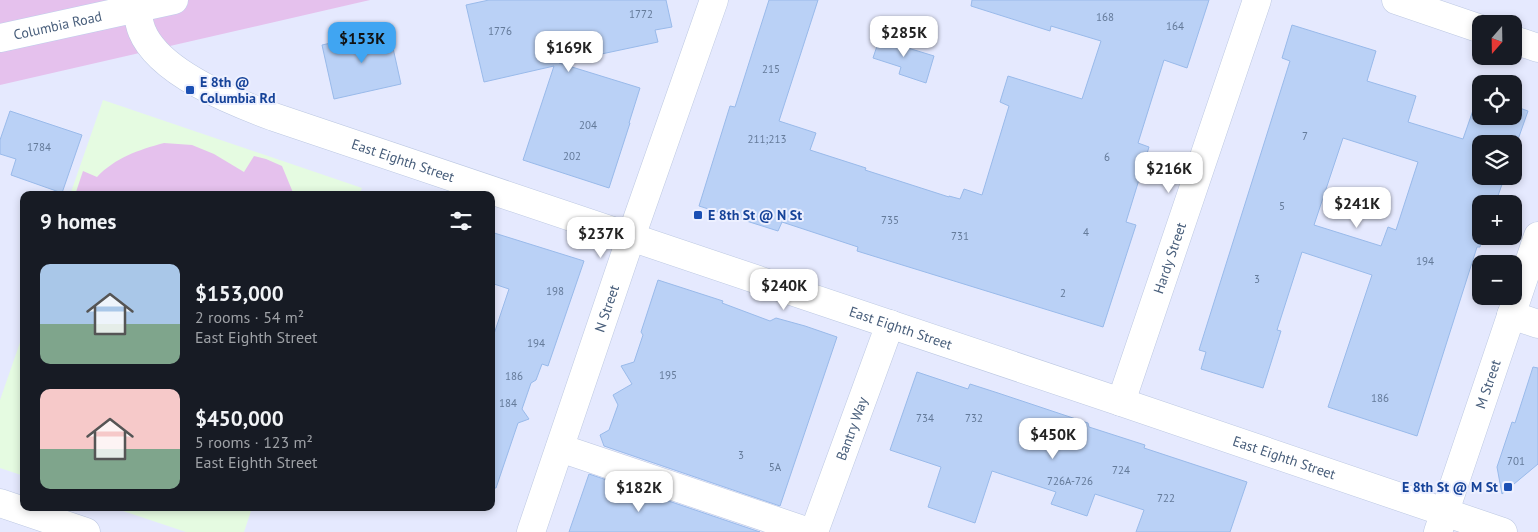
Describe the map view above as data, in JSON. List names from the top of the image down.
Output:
{
  "streets": {
    "street": [
      "Columbia Road",
      "East Eighth Street",
      "Hardy Street",
      "N Street",
      "M Street",
      "Bantry Way"
    ]
  },
  "crossings": [
    ["Columbia Road", "East Eighth Street"],
    ["East Eighth Street", "Hardy Street"],
    ["East Eighth Street", "N Street"],
    ["East Eighth Street", "M Street"],
    ["East Eighth Street", "Bantry Way"]
  ],
  "places": {
    "transit": ["E 8th @ Columbia Rd", "E 8th St @ N St", "E 8th St @ M St"]
  },
  "house_numbers": [
    "1772",
    "168",
    "164",
    "1776",
    "215",
    "204",
    "7",
    "211;213",
    "1784",
    "202",
    "6",
    "5",
    "735",
    "4",
    "731",
    "194",
    "3",
    "198",
    "2",
    "194",
    "195",
    "186",
    "186",
    "184",
    "734",
    "732",
    "3",
    "701",
    "5A",
    "724",
    "726A-726",
    "722"
  ],
  "north": "bottom",
  "page": {
    "map_buttons": ["+", "−"],
    "price": [
      "$285K",
      "$153K",
      "$169K",
      "$216K",
      "$241K",
      "$237K",
      "$240K",
      "$450K",
      "$182K"
    ],
    "heading": "9 homes",
    "list": [
      {
        "name": "$153,000",
        "note": "2 rooms · 54 m² · East Eighth Street"
      },
      {
        "name": "$450,000",
        "note": "5 rooms · 123 m² · East Eighth Street"
      }
    ]
  }
}
